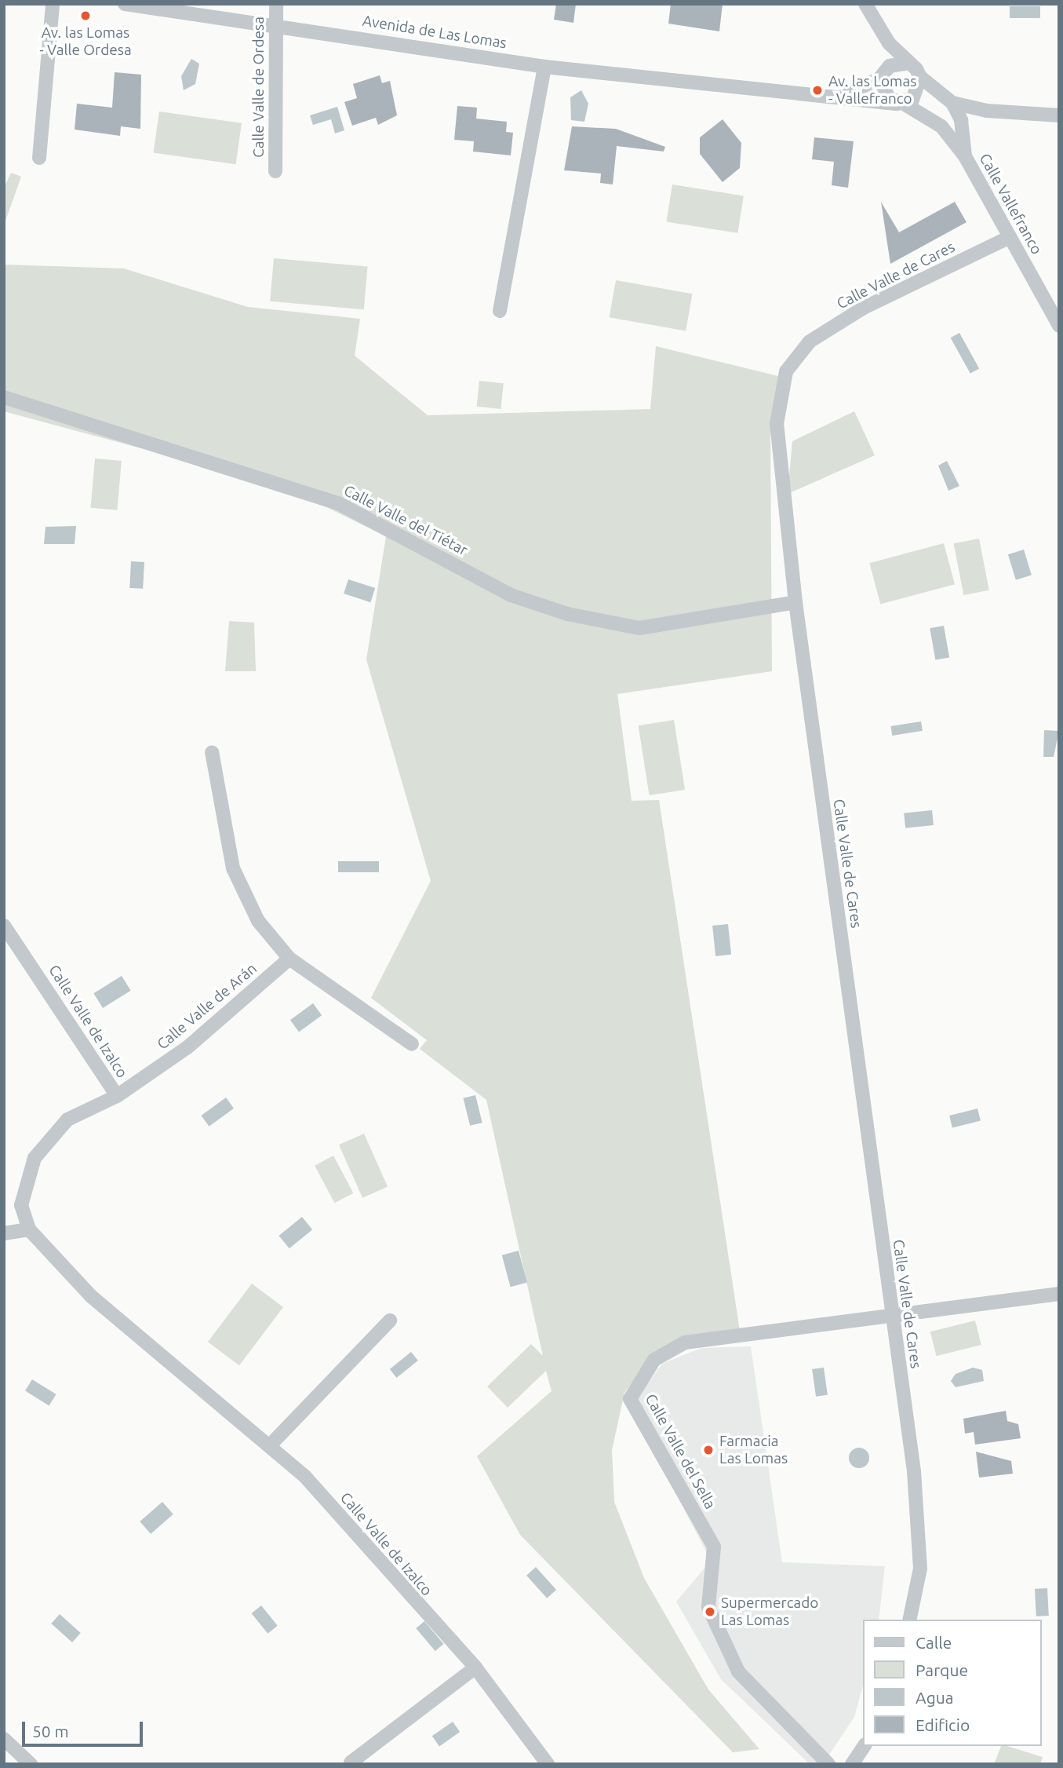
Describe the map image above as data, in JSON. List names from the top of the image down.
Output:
{
  "streets": {
    "street": [
      "Avenida de Las Lomas",
      "Calle Valle de Ordesa",
      "Calle Vallefranco",
      "Calle Valle de Cares",
      "Calle Valle del Tiétar",
      "Calle Valle de Arán",
      "Calle Valle de Izalco",
      "Calle Valle del Sella"
    ]
  },
  "crossings": [
    ["Avenida de Las Lomas", "Calle Valle de Ordesa"],
    ["Avenida de Las Lomas", "Calle Vallefranco"],
    ["Calle Vallefranco", "Calle Valle de Cares"],
    ["Calle Valle de Cares", "Calle Valle del Tiétar"],
    ["Calle Valle de Cares", "Calle Valle del Sella"],
    ["Calle Valle de Arán", "Calle Valle de Izalco"]
  ],
  "places": [
    "Av. las Lomas - Valle Ordesa",
    "Av. las Lomas - Vallefranco",
    "Farmacia Las Lomas",
    "Supermercado Las Lomas"
  ],
  "legend": [
    "Calle",
    "Parque",
    "Agua",
    "Edificio"
  ],
  "scale_bar": "50 m"
}
